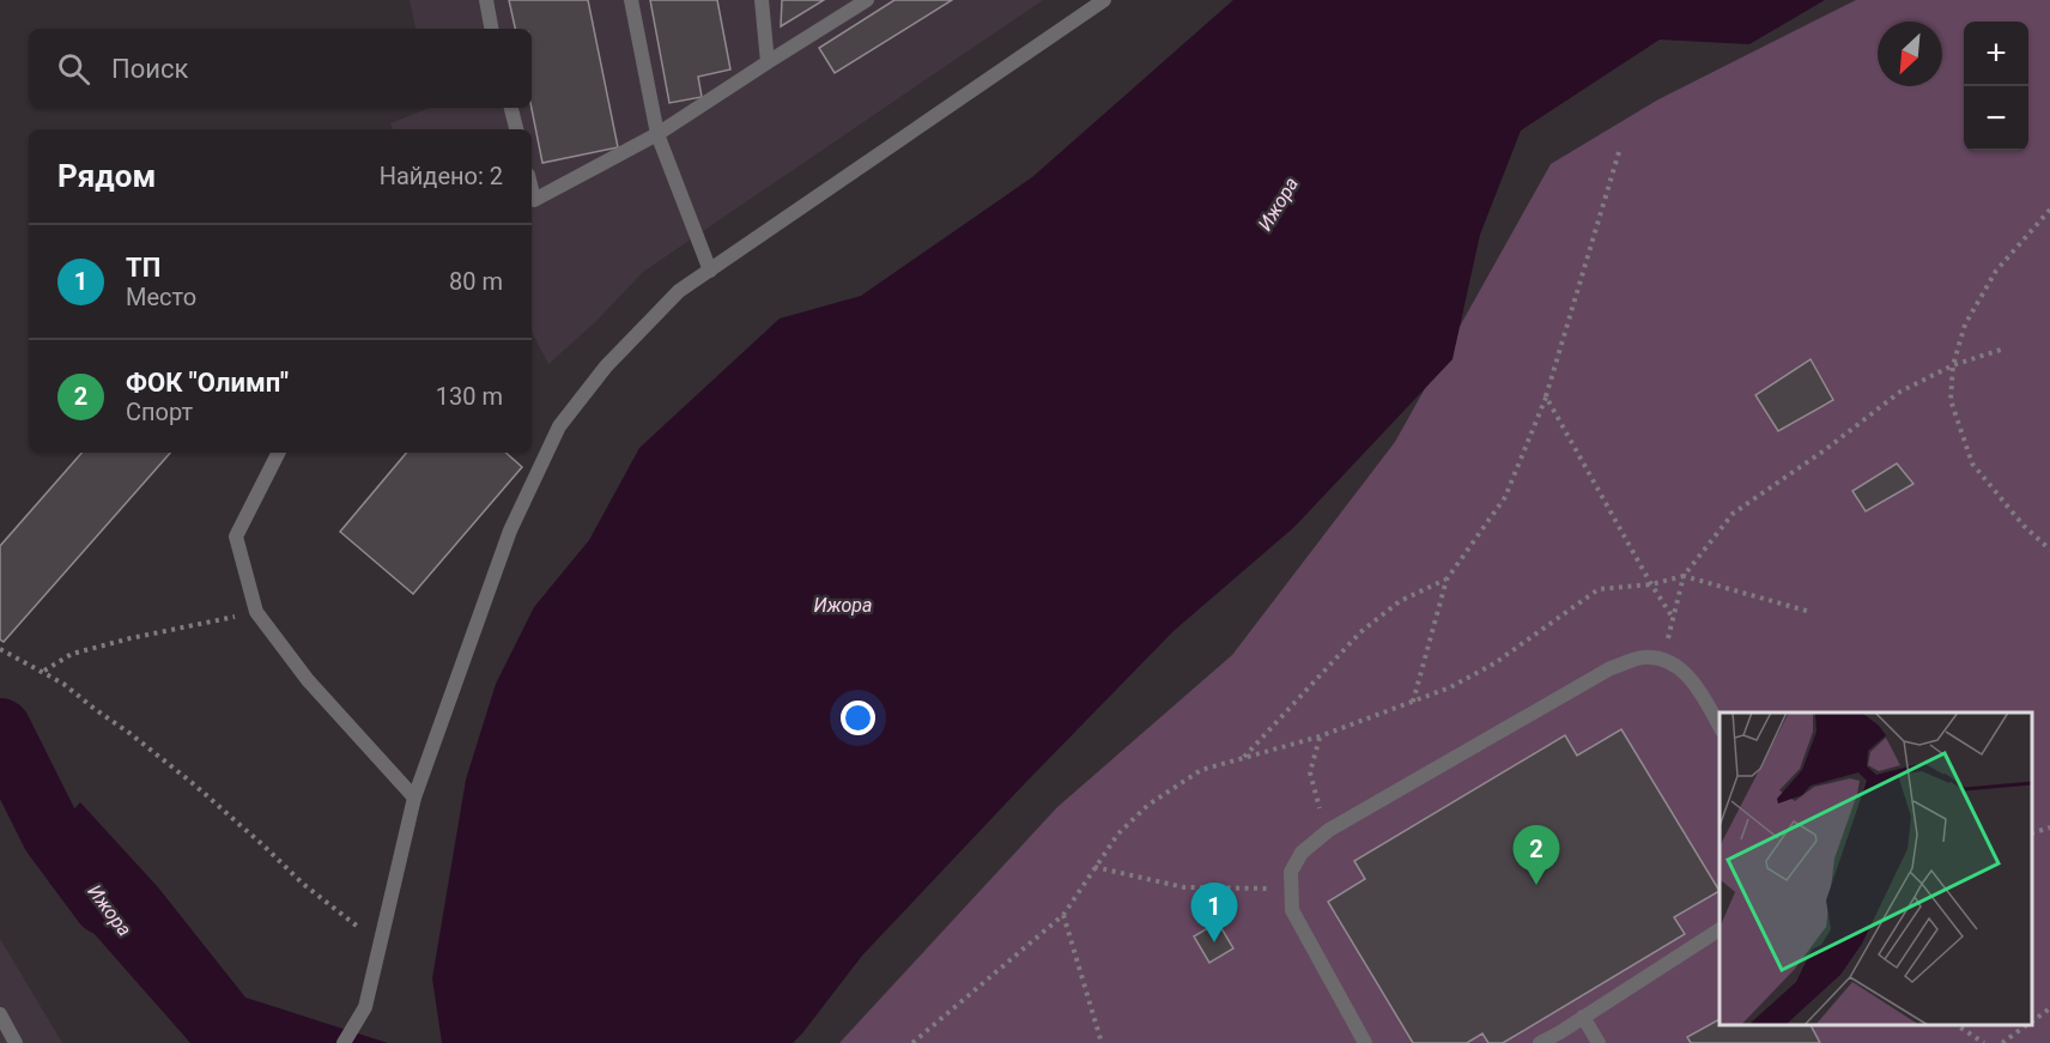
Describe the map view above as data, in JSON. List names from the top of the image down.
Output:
{
  "water": ["Ижора"],
  "north": "bottom left",
  "page": {
    "map_buttons": ["+", "−"],
    "search": "Поиск",
    "heading": ["Рядом", "Найдено: 2"],
    "list": [
      {
        "mark": "1",
        "name": "ТП",
        "note": "Место",
        "value": "80 m"
      },
      {
        "mark": "2",
        "name": "ФОК \"Олимп\"",
        "note": "Спорт",
        "value": "130 m"
      }
    ],
    "pins": ["2", "1"]
  }
}
